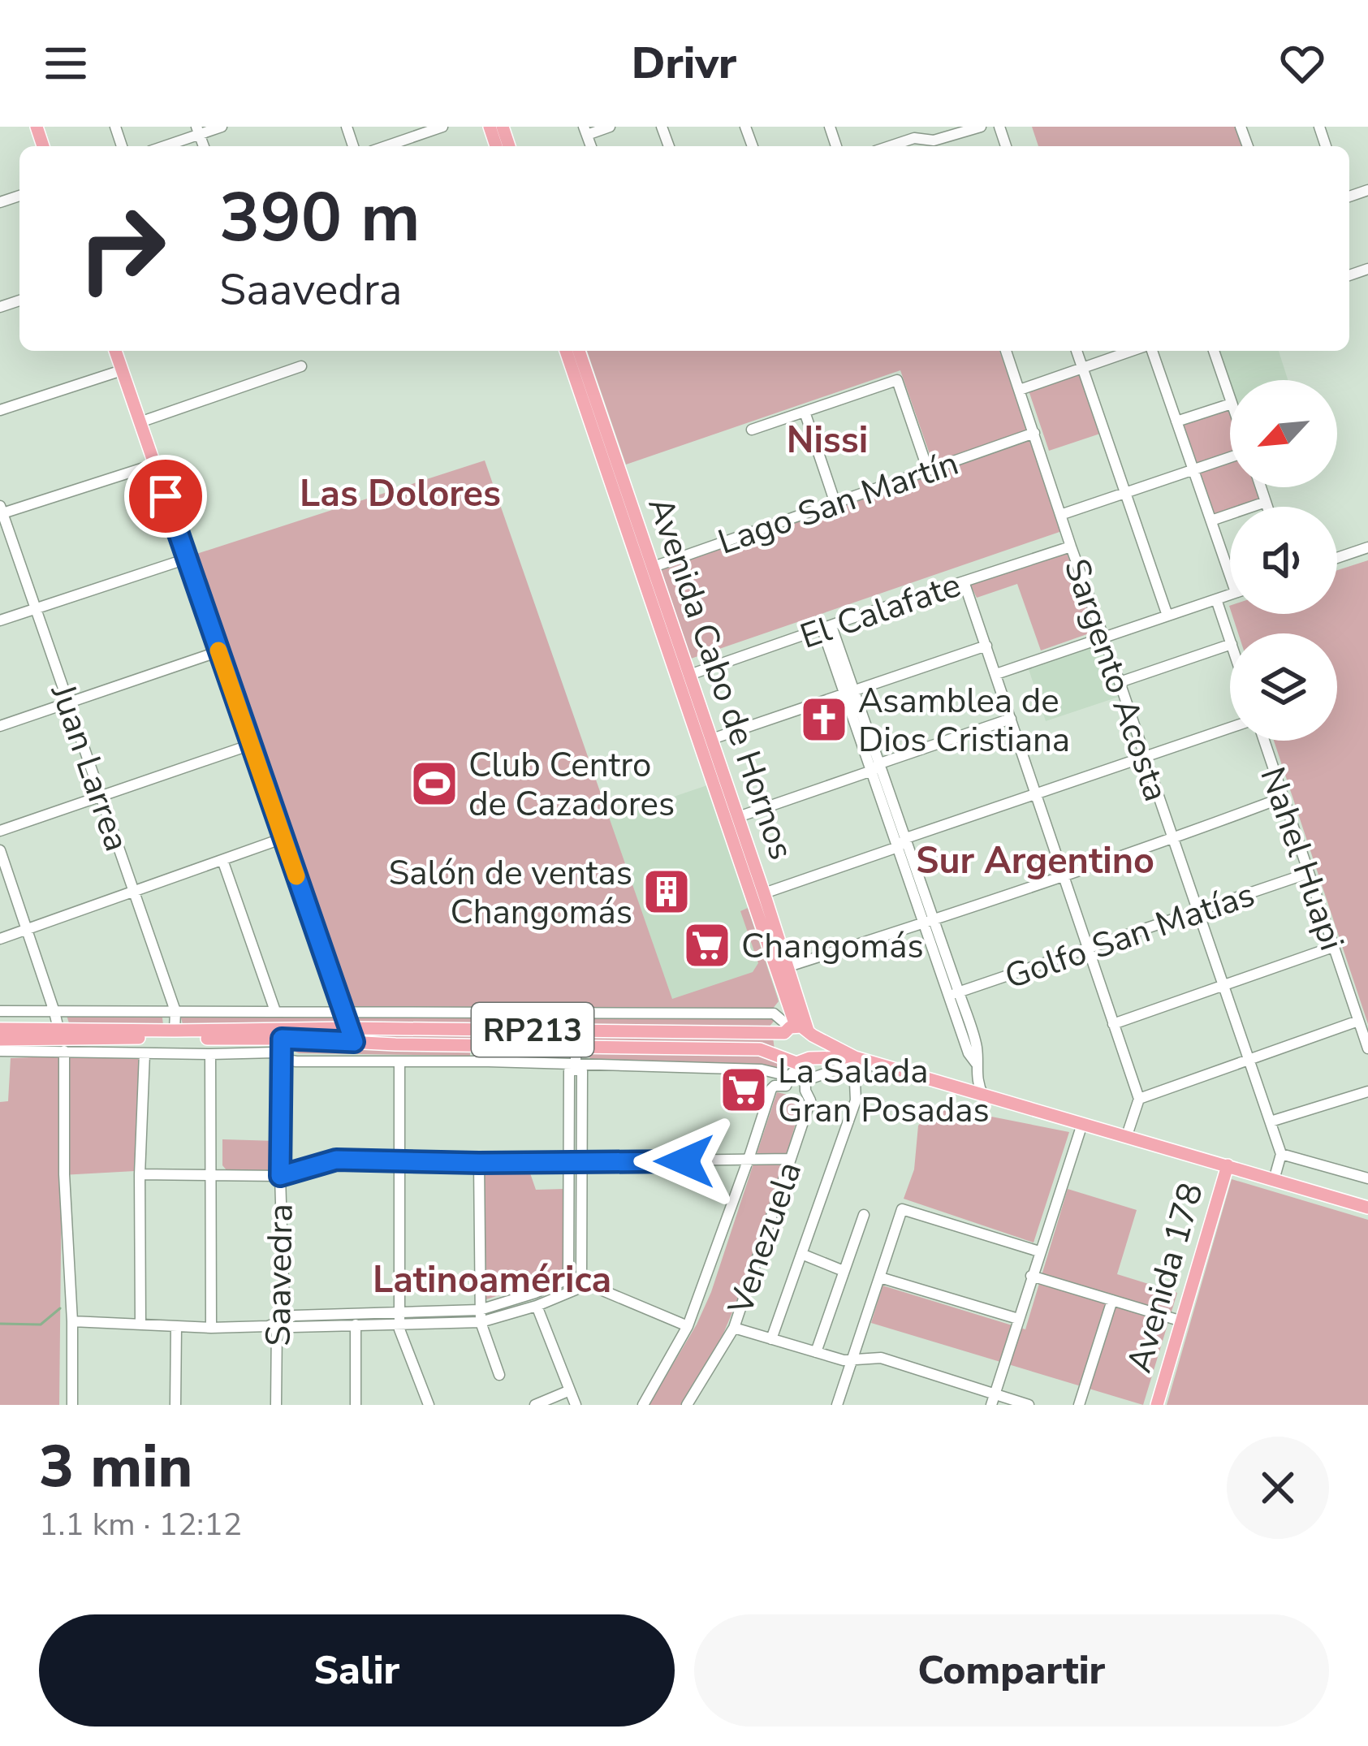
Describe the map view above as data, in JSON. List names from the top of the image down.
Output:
{
  "streets": {
    "main road": ["Avenida Cabo de Hornos", "RP213", "Avenida 178"],
    "street": [
      "Lago San Martín",
      "El Calafate",
      "Sargento Acosta",
      "Juan Larrea",
      "Nahel Huapi",
      "Golfo San Matías",
      "Venezuela",
      "Saavedra"
    ]
  },
  "crossings": [
    ["Lago San Martín", "Avenida Cabo de Hornos"],
    ["Lago San Martín", "Sargento Acosta"],
    ["El Calafate", "Avenida Cabo de Hornos"],
    ["El Calafate", "Sargento Acosta"],
    ["Avenida Cabo de Hornos", "RP213"],
    ["Sargento Acosta", "Golfo San Matías"],
    ["Juan Larrea", "RP213"],
    ["Nahel Huapi", "Golfo San Matías"],
    ["RP213", "Venezuela"],
    ["RP213", "Saavedra"],
    ["RP213", "Avenida 178"]
  ],
  "districts": [
    "Nissi",
    "Las Dolores",
    "Sur Argentino",
    "Latinoamérica"
  ],
  "places": {
    "church": ["Asamblea de Dios Cristiana"],
    "sports": ["Club Centro de Cazadores"],
    "building": ["Salón de ventas Changomás"],
    "supermarket": ["Changomás", "La Salada Gran Posadas"]
  },
  "north": "bottom left",
  "page": {
    "header": "Drivr",
    "turn": ["390 m", "Saavedra"],
    "heading": ["3 min", "1.1 km · 12:12"],
    "buttons": ["Salir", "Compartir"]
  }
}
